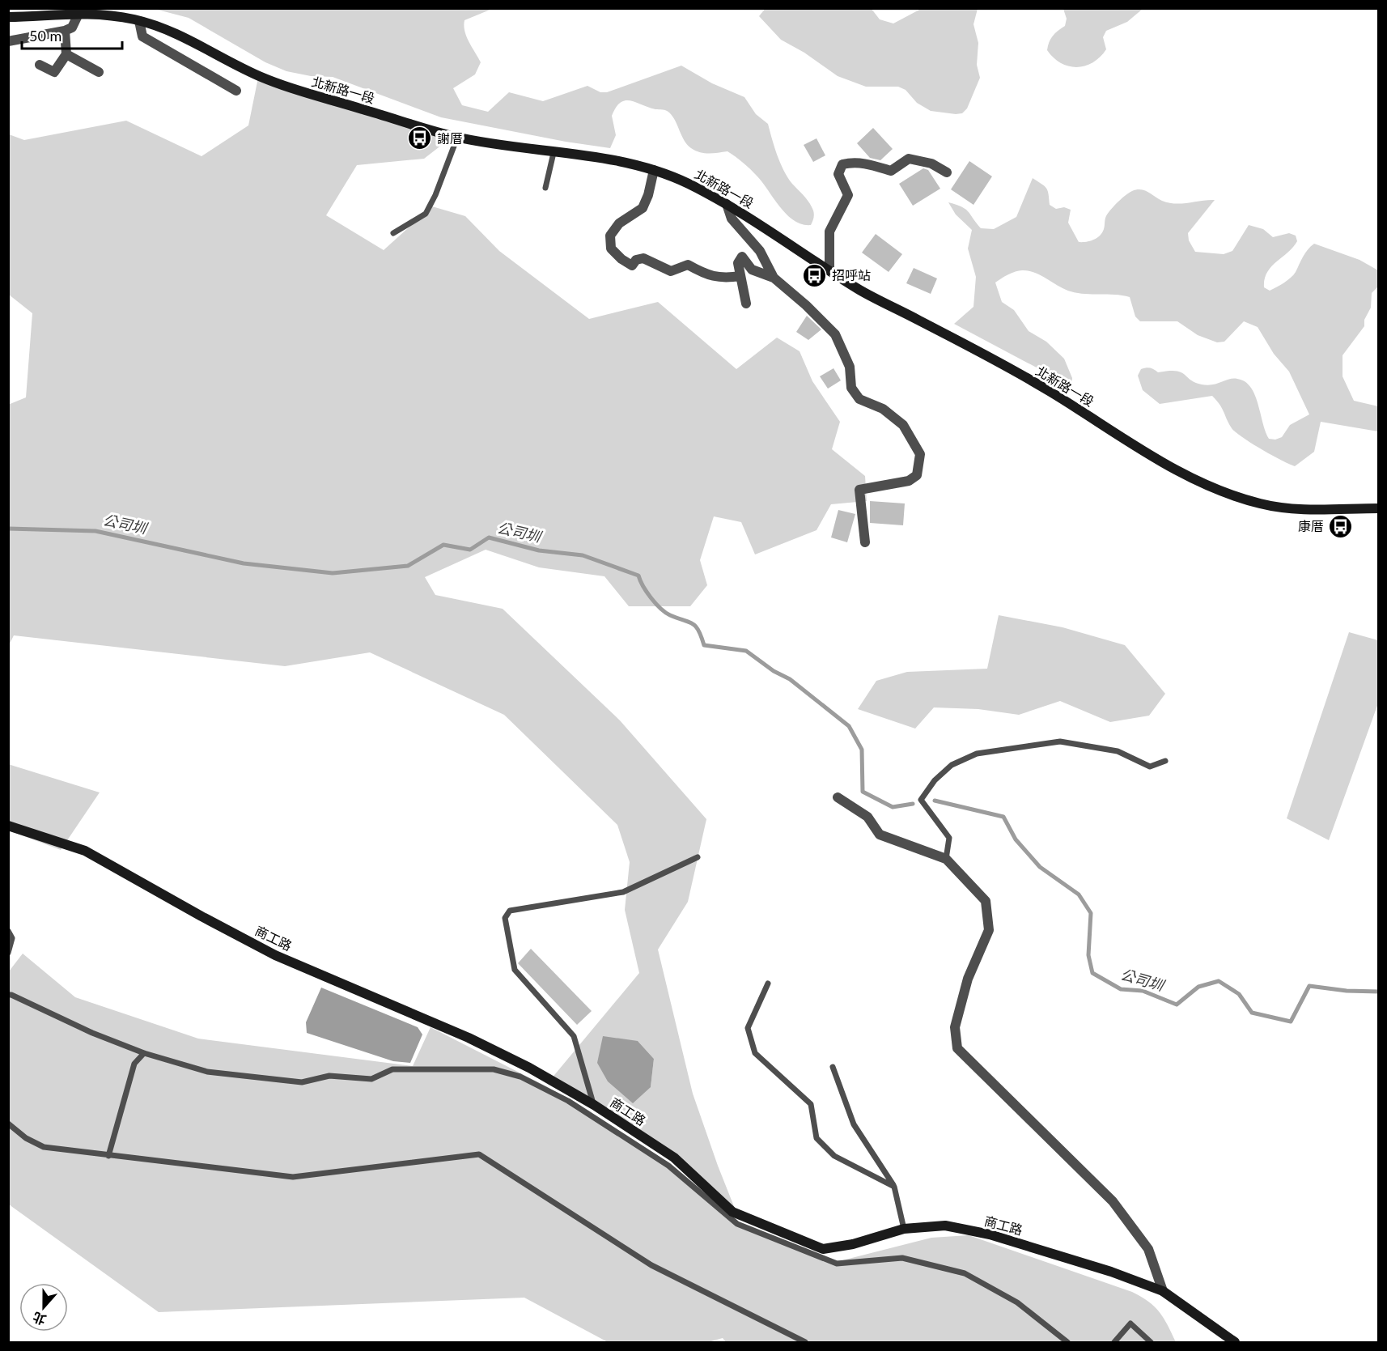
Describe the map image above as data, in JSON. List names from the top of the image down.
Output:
{
  "streets": {
    "main road": ["北新路一段", "商工路"]
  },
  "water": ["公司圳"],
  "places": {
    "bus stop": ["謝厝", "招呼站", "康厝"]
  },
  "scale_bar": "50 m",
  "north": "bottom"
}
